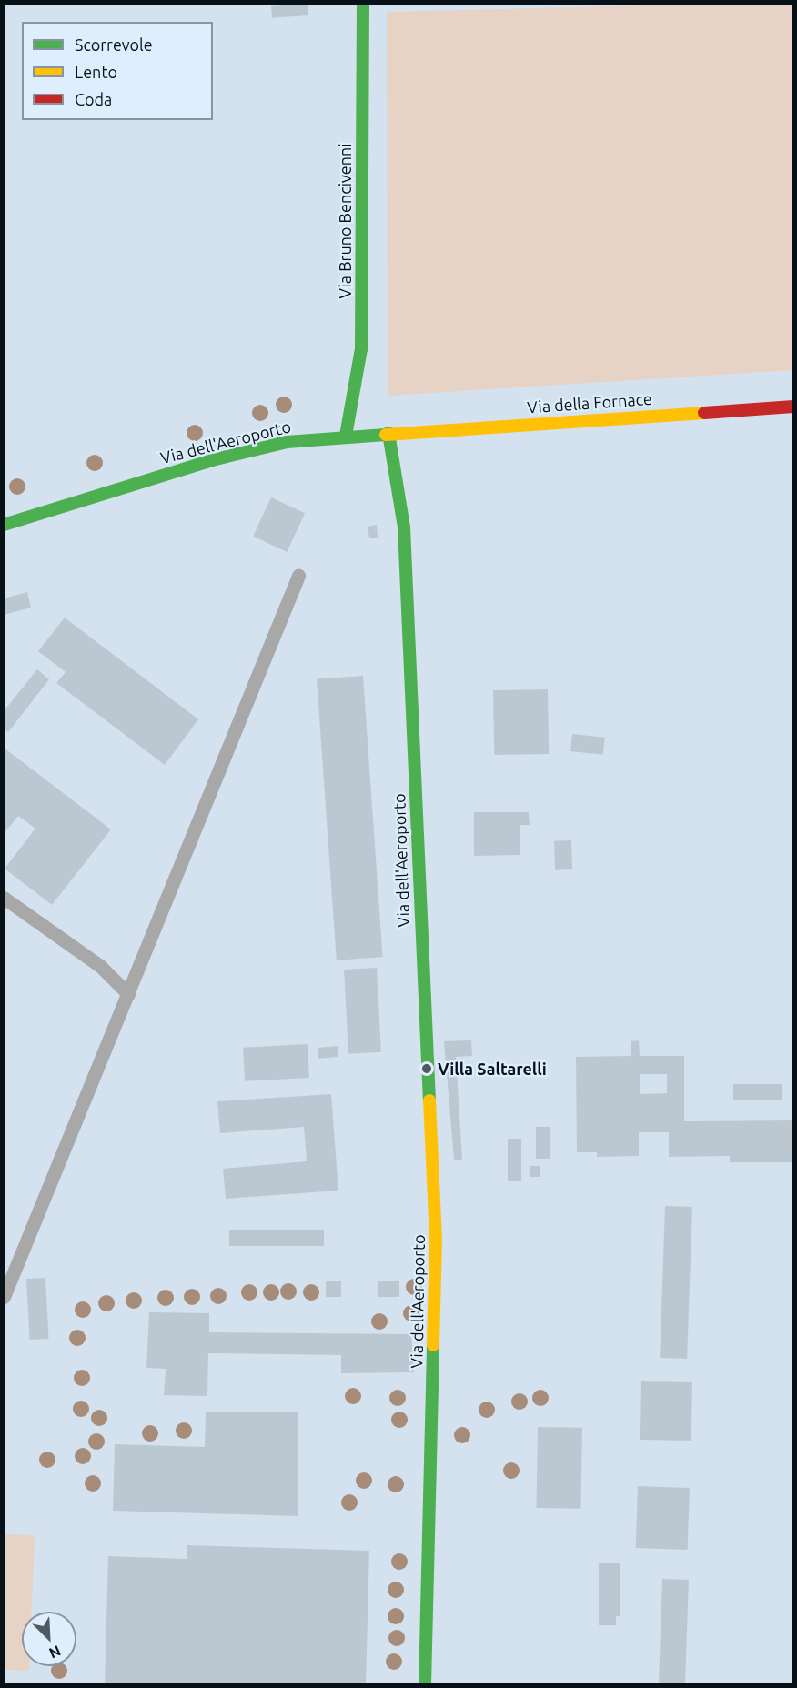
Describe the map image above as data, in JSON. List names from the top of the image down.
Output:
{
  "streets": {
    "street": ["Via Bruno Bencivenni", "Via della Fornace", "Via dell'Aeroporto"]
  },
  "crossings": [
    ["Via Bruno Bencivenni", "Via dell'Aeroporto"],
    ["Via della Fornace", "Via dell'Aeroporto"]
  ],
  "places": ["Villa Saltarelli"],
  "legend": ["Scorrevole", "Lento", "Coda"],
  "north": "bottom right"
}
